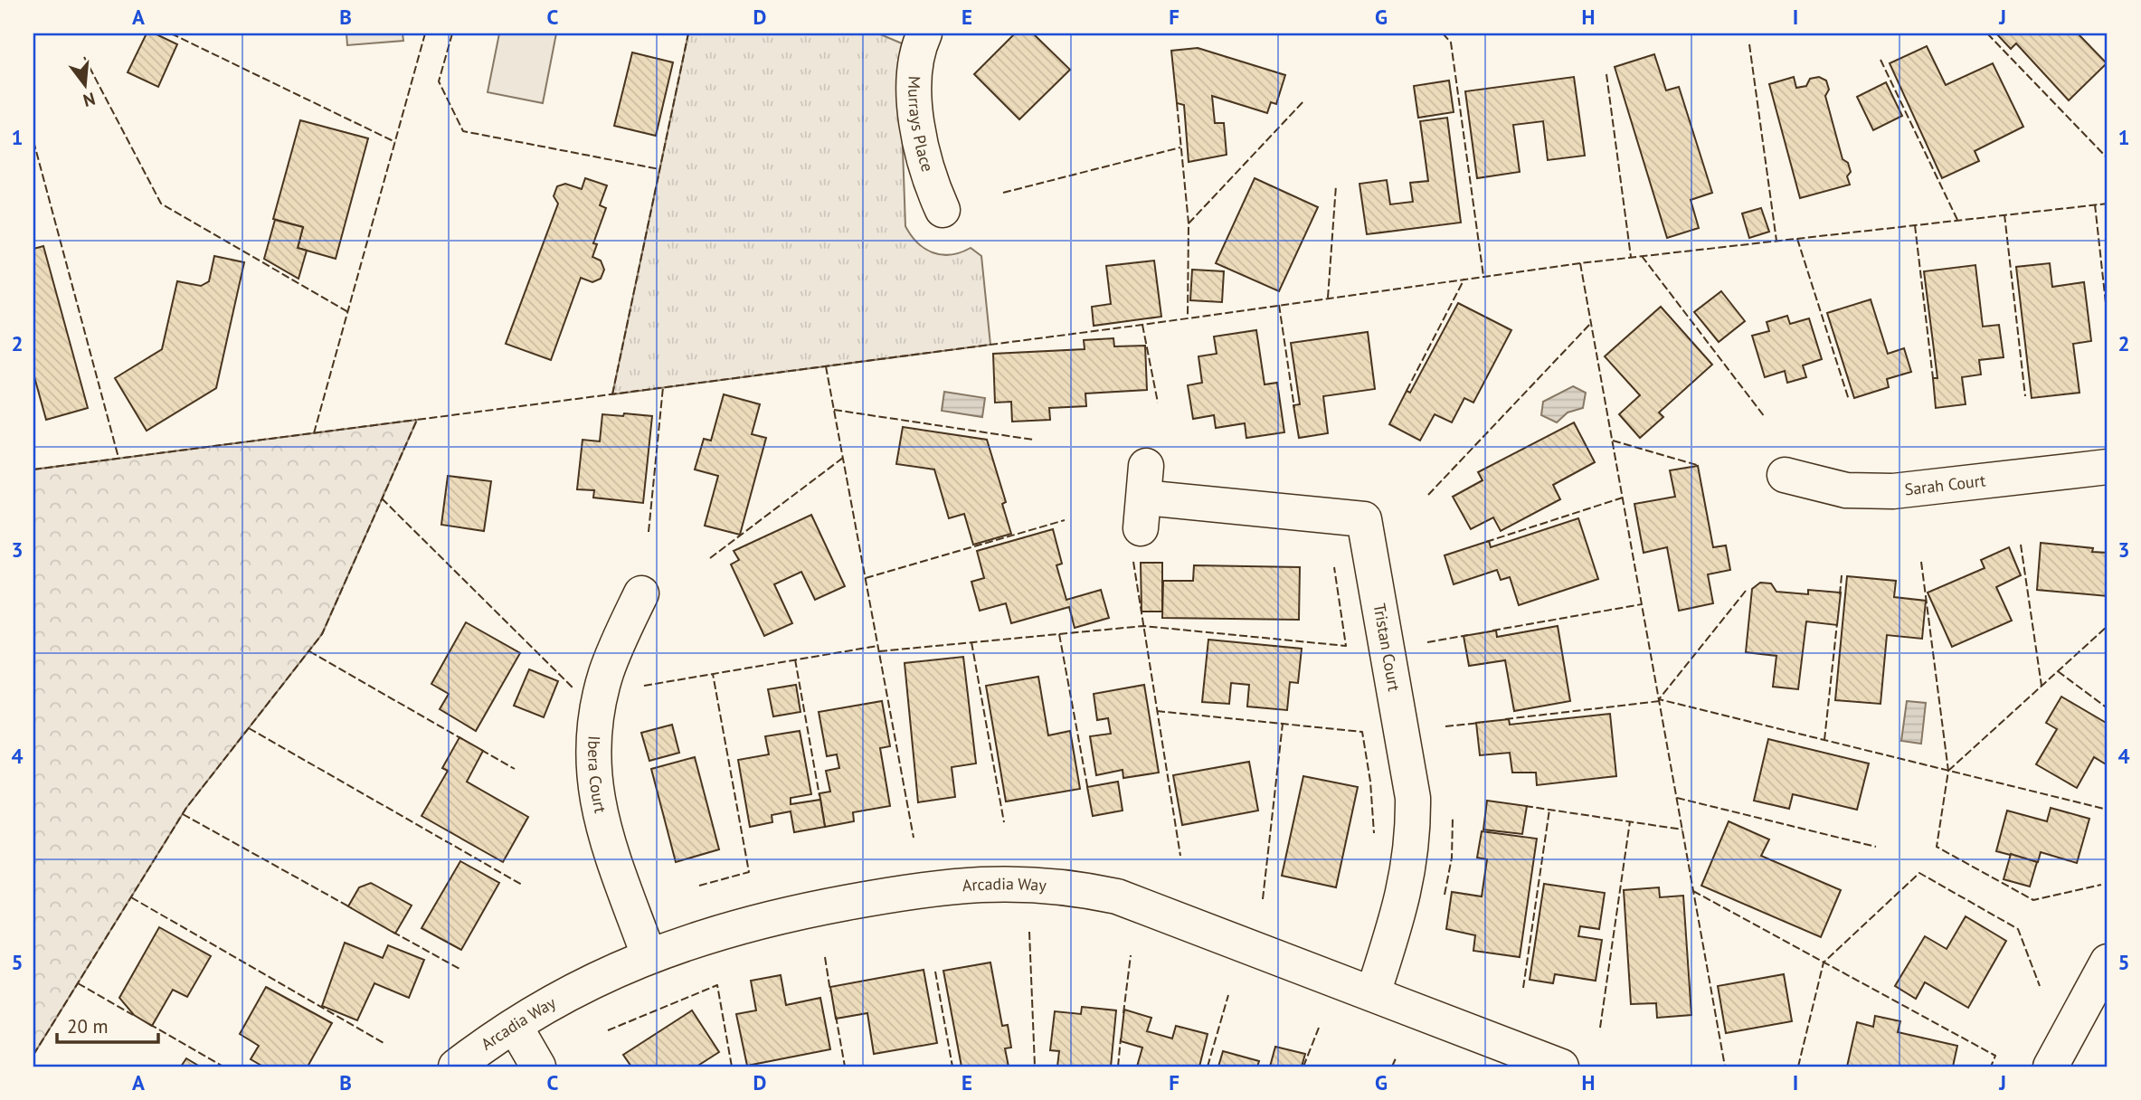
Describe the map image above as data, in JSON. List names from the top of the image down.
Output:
{
  "streets": {
    "street": [
      "Murrays Place",
      "Sarah Court",
      "Tristan Court",
      "Ibera Court",
      "Arcadia Way"
    ]
  },
  "crossings": [
    ["Tristan Court", "Arcadia Way"],
    ["Ibera Court", "Arcadia Way"]
  ],
  "scale_bar": "20 m",
  "north": "bottom",
  "grid": {
    "columns": [
      "A",
      "B",
      "C",
      "D",
      "E",
      "F",
      "G",
      "H",
      "I",
      "J"
    ],
    "rows": [
      "1",
      "2",
      "3",
      "4",
      "5"
    ]
  }
}
